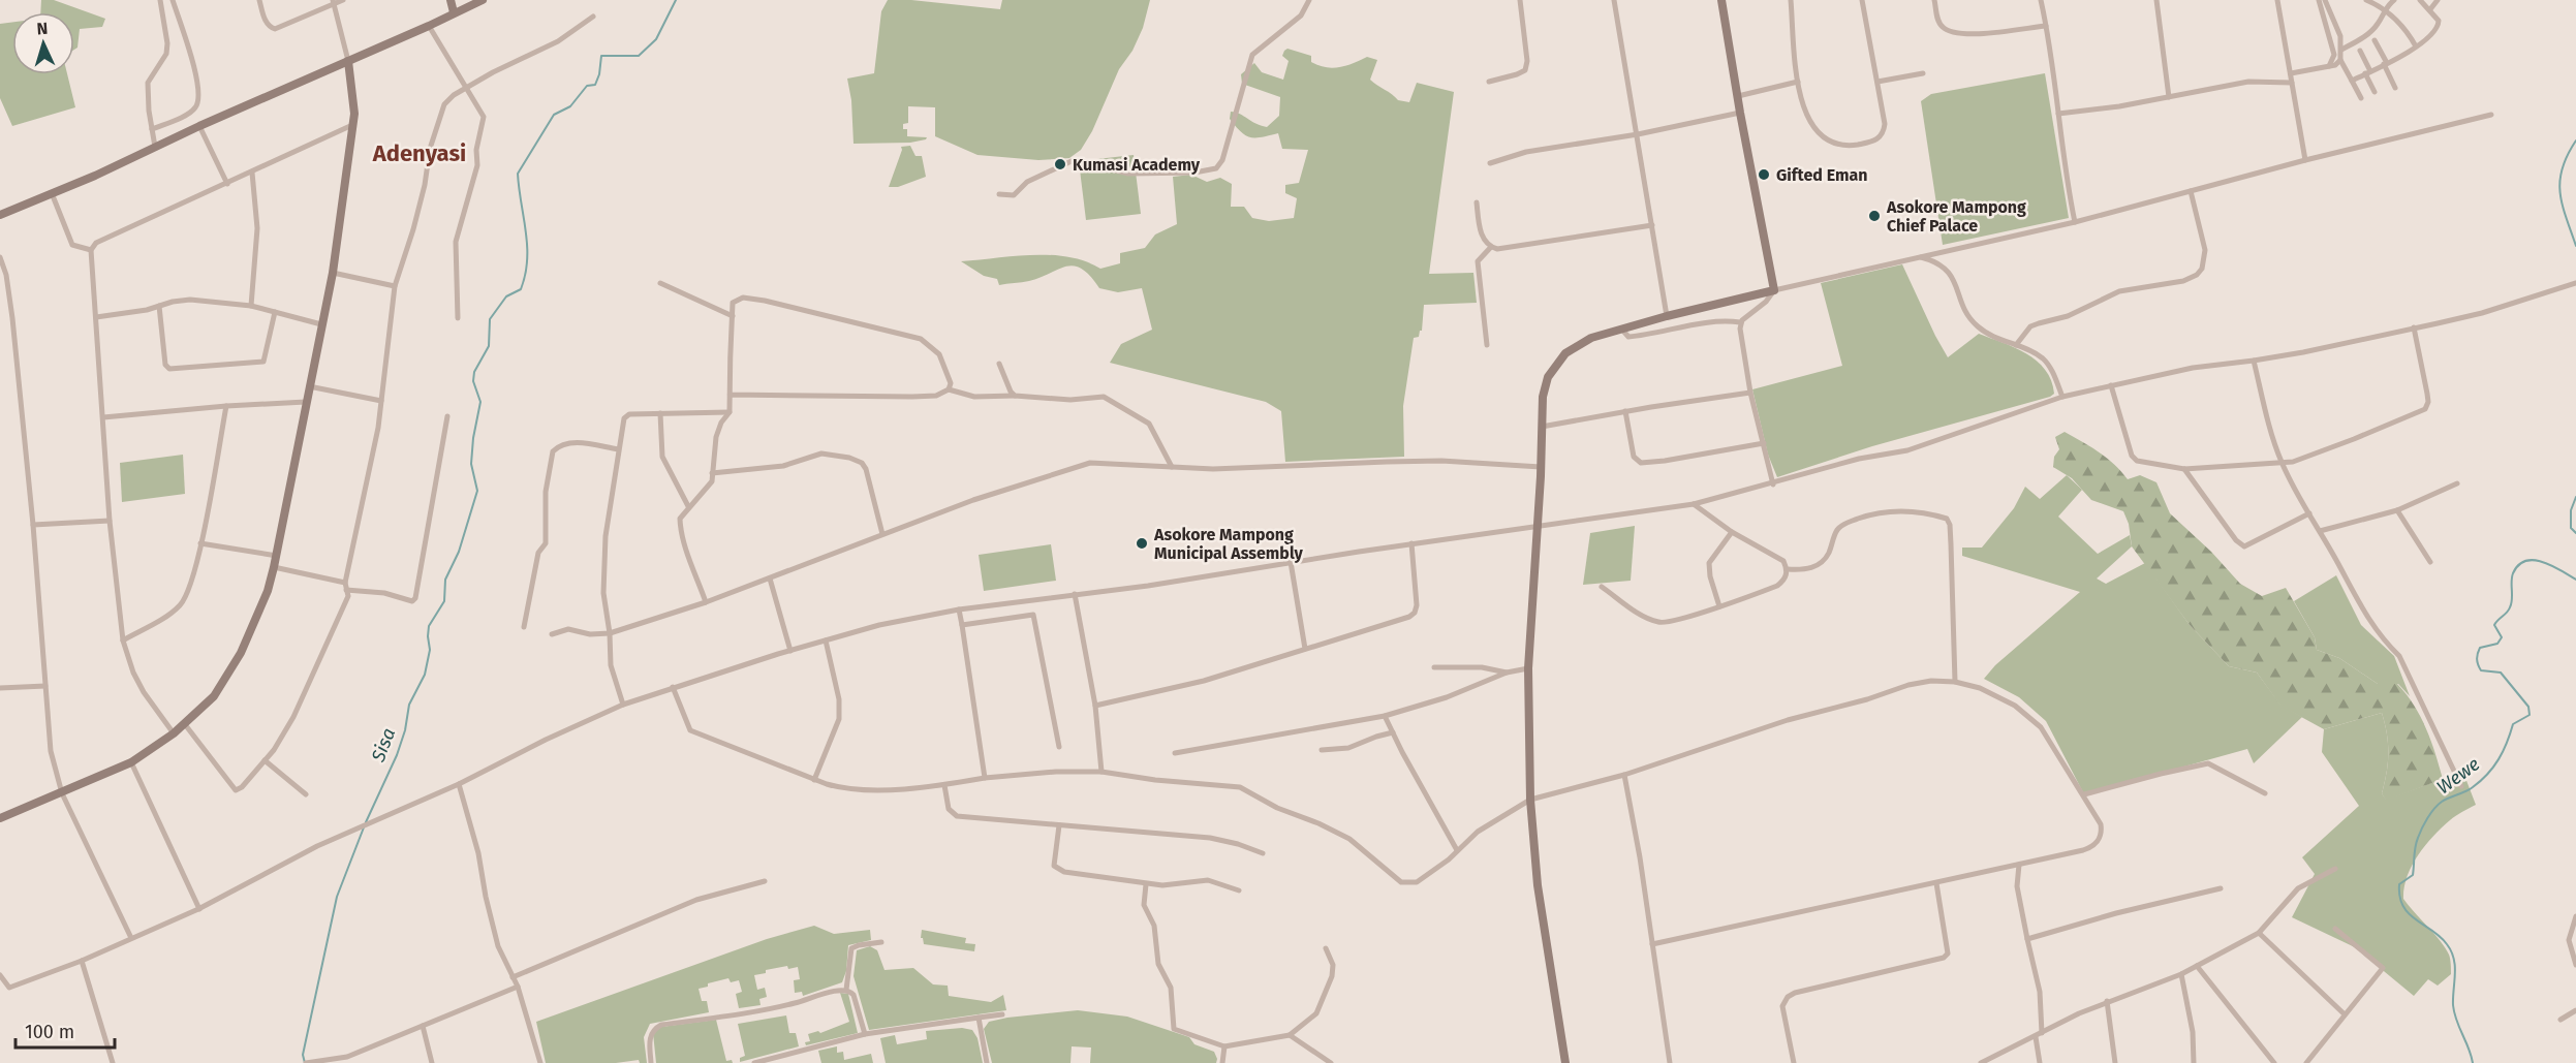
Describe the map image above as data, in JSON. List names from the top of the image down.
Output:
{
  "districts": ["Adenyasi"],
  "water": ["Sisa", "Wewe"],
  "places": [
    "Kumasi Academy",
    "Gifted Eman",
    "Asokore Mampong Chief Palace",
    "Asokore Mampong Municipal Assembly"
  ],
  "scale_bar": "100 m",
  "north": "top"
}
